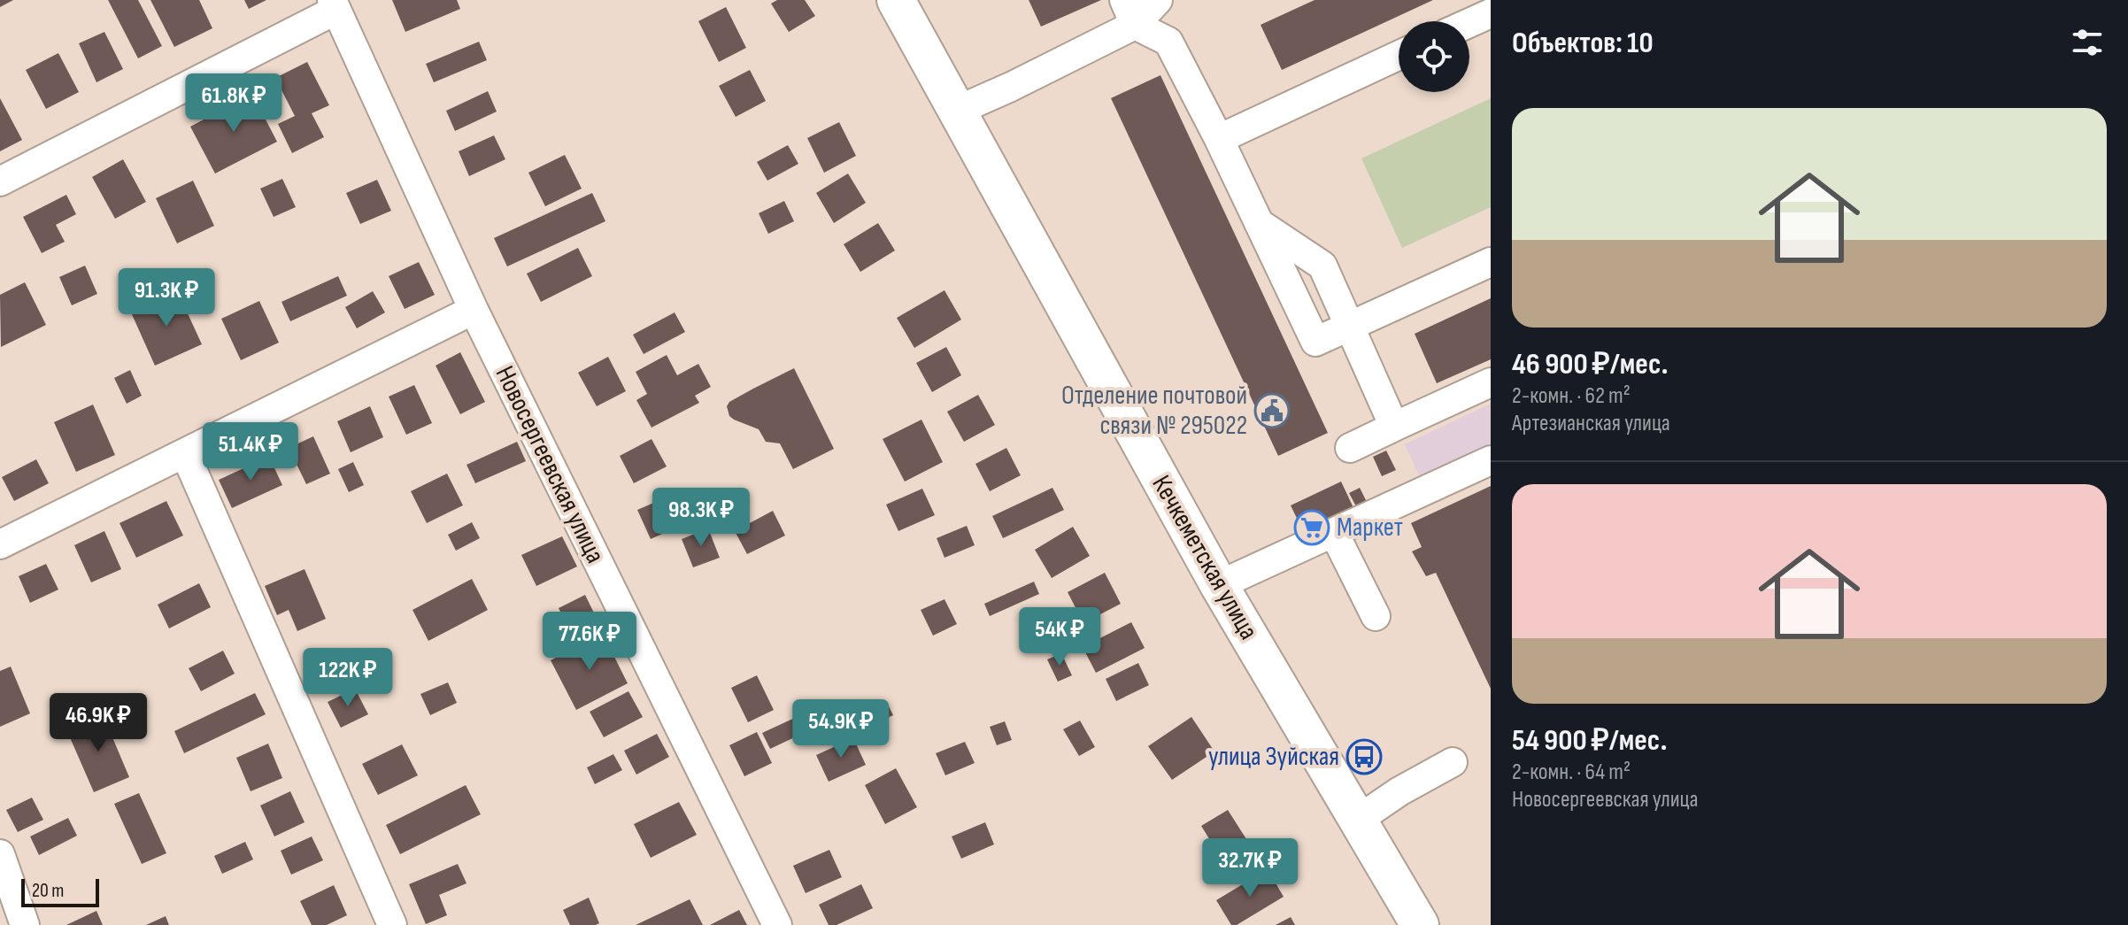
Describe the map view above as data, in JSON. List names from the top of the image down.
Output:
{
  "streets": {
    "main road": ["Кечкеметская улица"],
    "street": ["Новосергеевская улица"]
  },
  "places": {
    "public building": ["Отделение почтовой связи № 295022"],
    "supermarket": ["Маркет"],
    "bus stop": ["улица Зуйская"]
  },
  "scale_bar": "20 m",
  "page": {
    "heading": "Объектов: 10",
    "price": [
      "61.8K ₽",
      "91.3K ₽",
      "51.4K ₽",
      "98.3K ₽",
      "54K ₽",
      "77.6K ₽",
      "122K ₽",
      "46.9K ₽",
      "54.9K ₽",
      "32.7K ₽"
    ],
    "list": [
      {
        "name": "46 900 ₽/мес.",
        "note": "2-комн. · 62 m² · Артезианская улица"
      },
      {
        "name": "54 900 ₽/мес.",
        "note": "2-комн. · 64 m² · Новосергеевская улица"
      }
    ],
    "scale": "20 m"
  }
}
